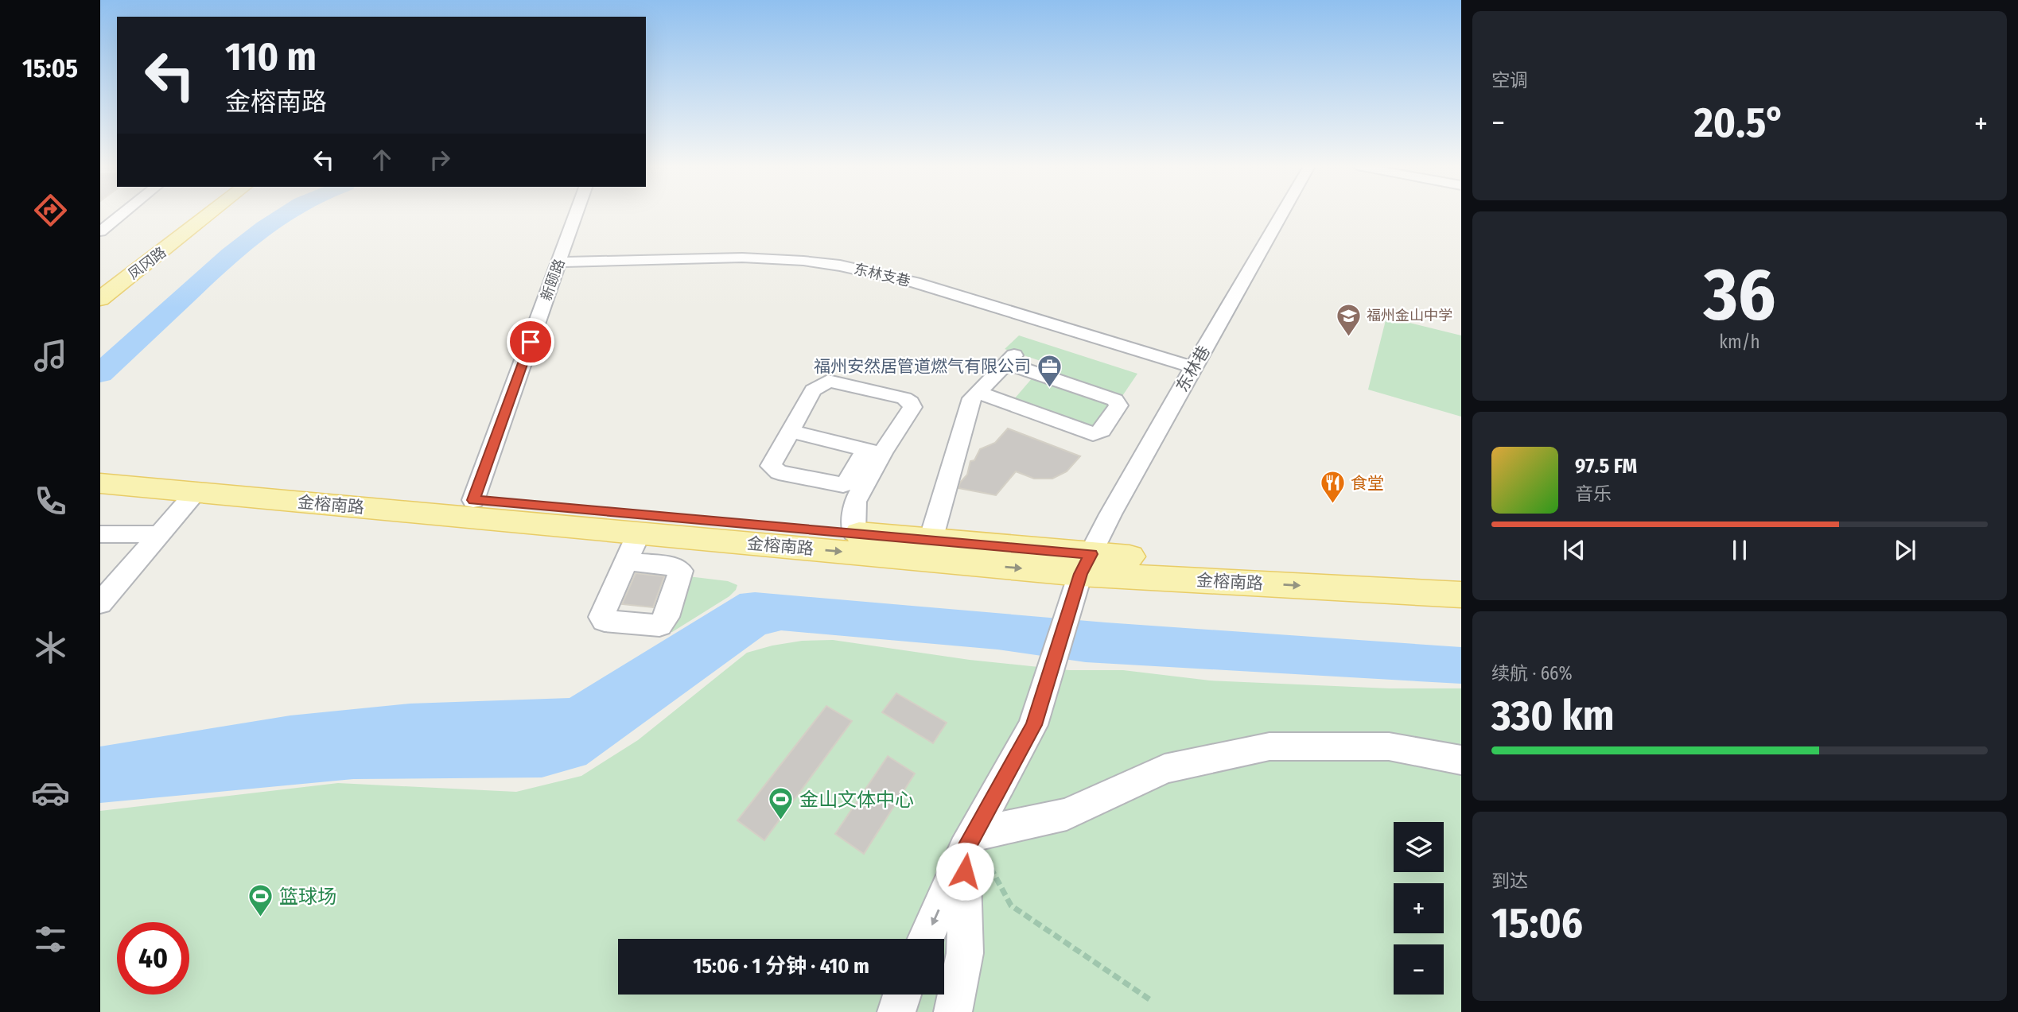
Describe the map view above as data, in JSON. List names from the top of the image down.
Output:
{
  "streets": {
    "main road": ["凤冈路", "金榕南路"],
    "street": ["东林支巷", "新颐路", "东林巷"]
  },
  "crossings": [
    ["东林支巷", "新颐路"],
    ["东林支巷", "东林巷"],
    ["新颐路", "金榕南路"],
    ["东林巷", "金榕南路"]
  ],
  "places": {
    "school or university": ["福州金山中学"],
    "office": ["福州安然居管道燃气有限公司"],
    "restaurant": ["食堂"],
    "sports": ["金山文体中心", "篮球场"]
  },
  "page": {
    "tabs": "15:05",
    "tile": [
      "空调",
      ["36", "km/h"],
      ["续航 · 66%", "330 km"],
      ["到达", "15:06"]
    ],
    "turn": ["110 m", "金榕南路"],
    "heat": ["−", "20.5°", "+"],
    "song": ["97.5 FM", "音乐"],
    "map_buttons": ["+", "−"],
    "limit": "40",
    "trip": "15:06 · 1 分钟 · 410 m"
  }
}
